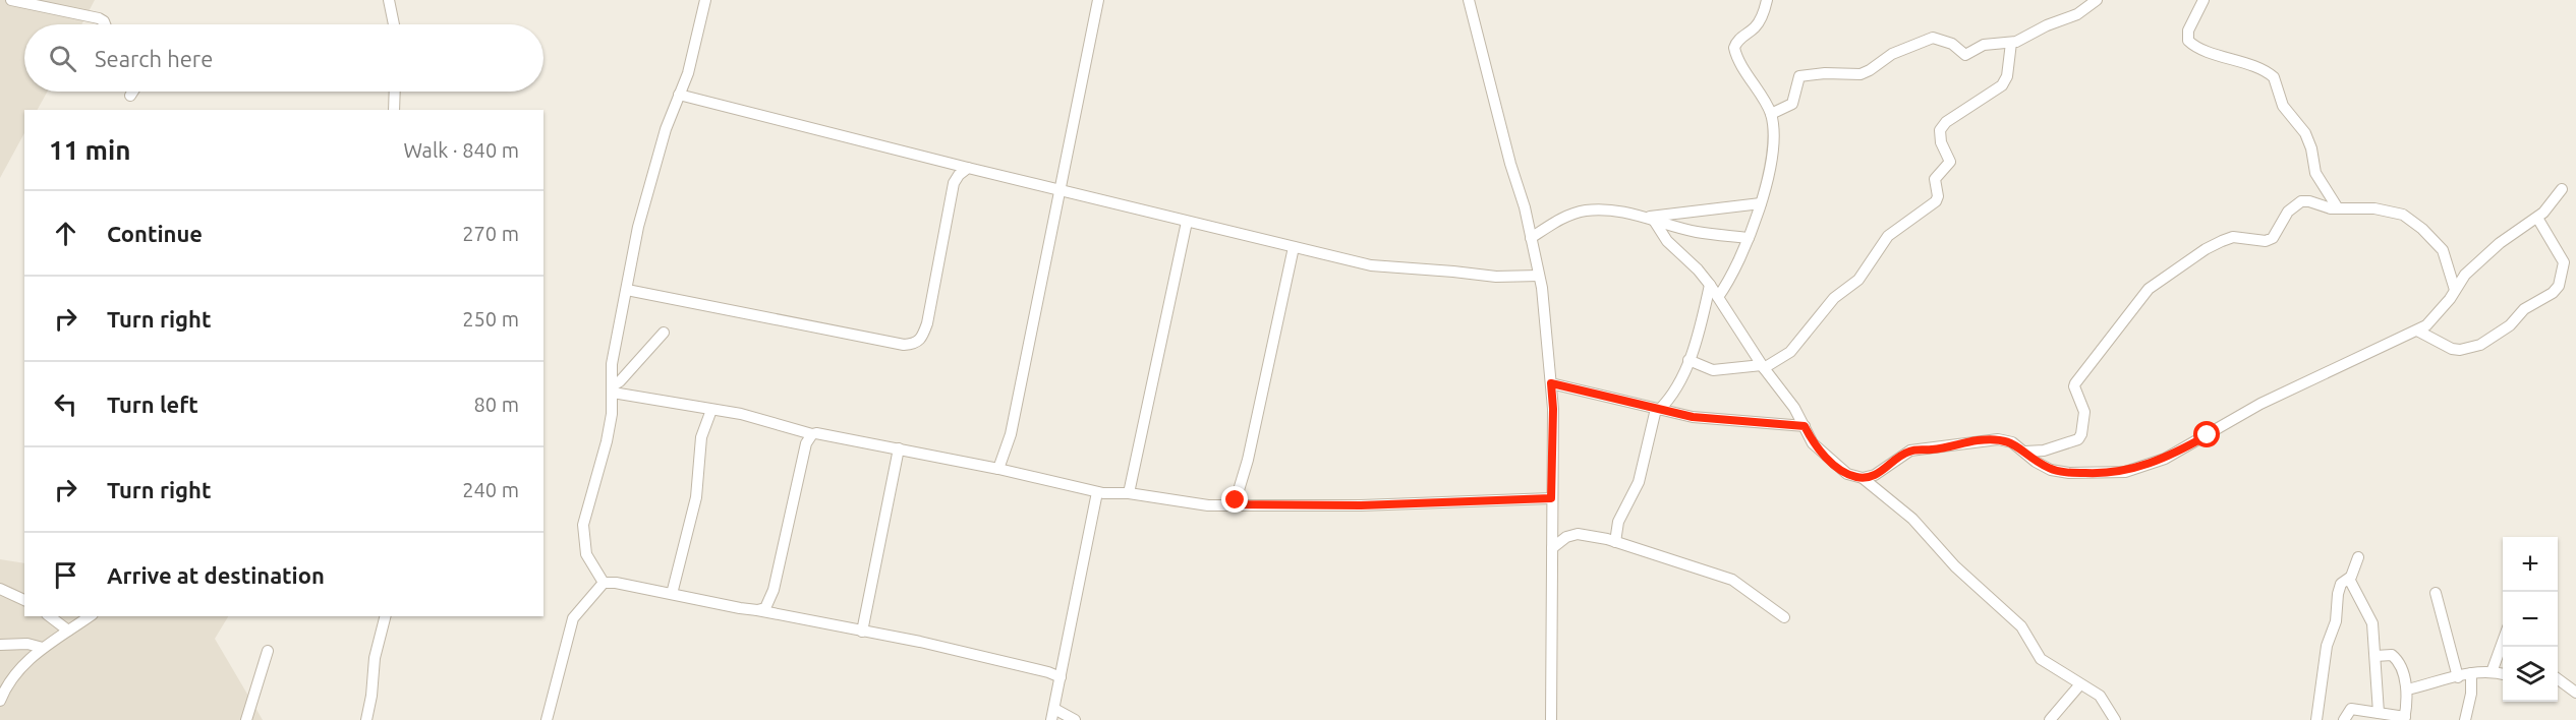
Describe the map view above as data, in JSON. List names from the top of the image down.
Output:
{
  "page": {
    "search": "Search here",
    "heading": ["11 min", "Walk · 840 m"],
    "list": [
      ["Continue", "270 m"],
      ["Turn right", "250 m"],
      ["Turn left", "80 m"],
      ["Turn right", "240 m"],
      "Arrive at destination"
    ],
    "map_buttons": ["+", "−"]
  }
}
